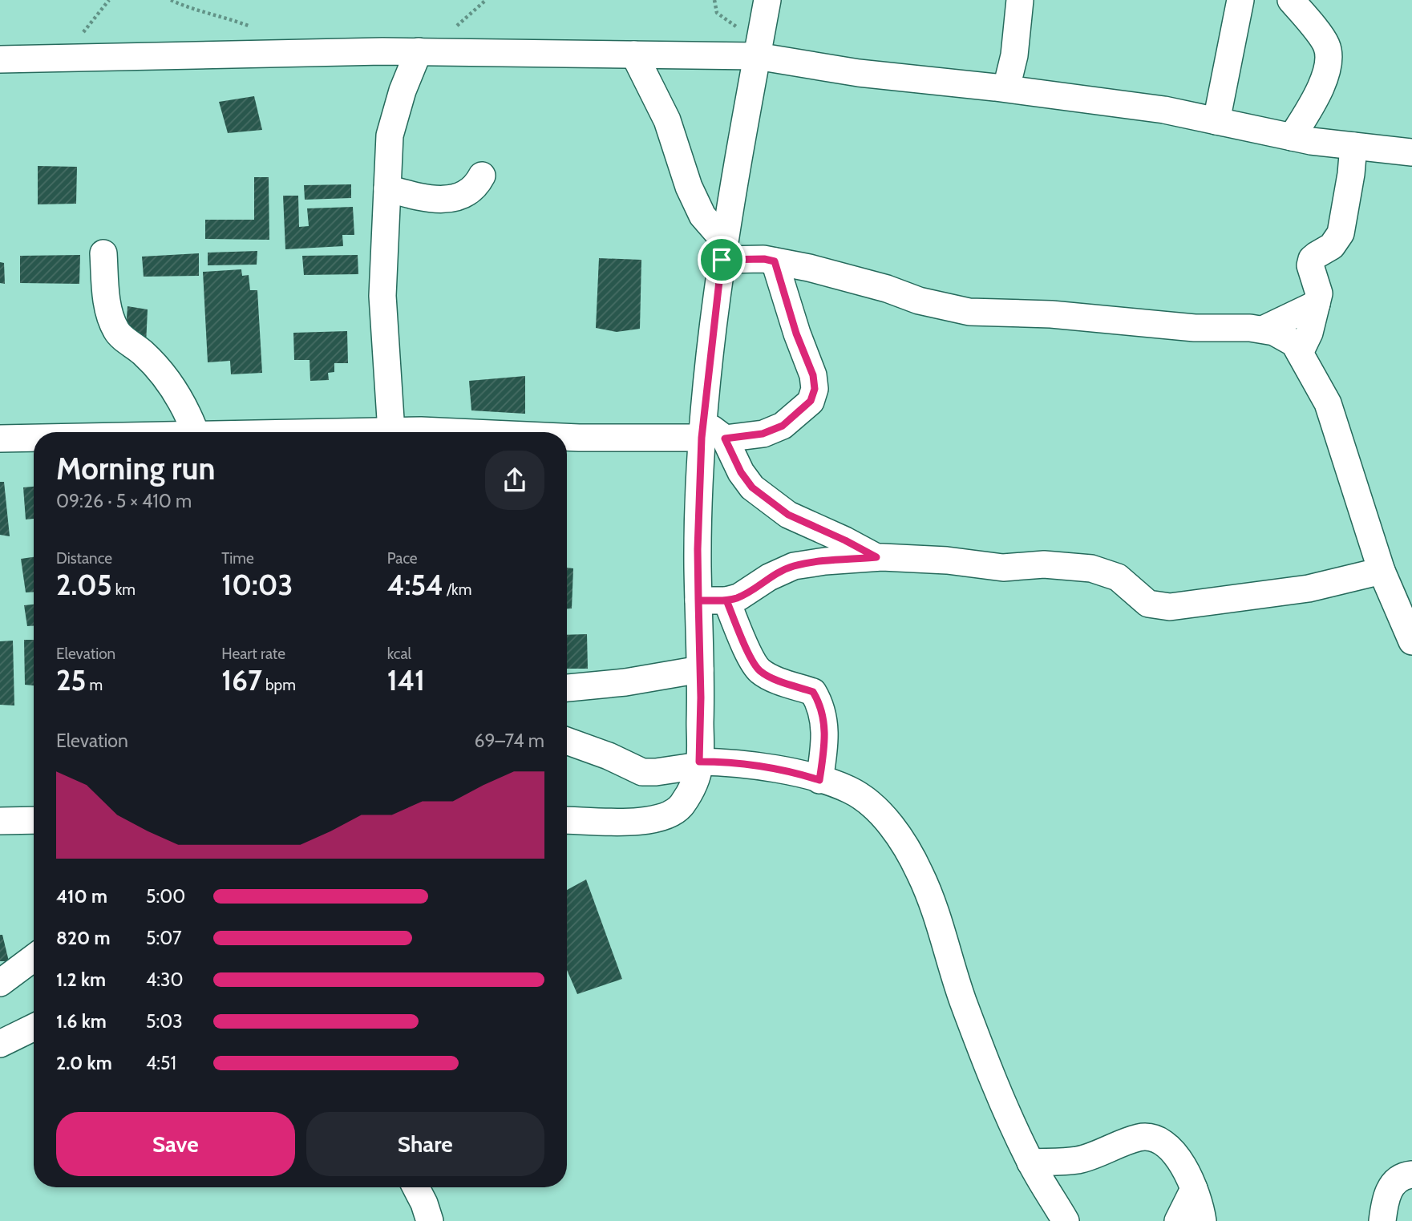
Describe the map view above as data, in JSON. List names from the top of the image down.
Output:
{
  "page": {
    "heading": ["Morning run", "09:26 · 5 × 410 m"],
    "stats": [
      ["Distance", "2.05 km"],
      ["Time", "10:03"],
      ["Pace", "4:54 /km"],
      ["Elevation", "25 m"],
      ["Heart rate", "167 bpm"],
      ["kcal", "141"]
    ],
    "chart": ["Elevation", "69–74 m"],
    "list": [
      {
        "name": "410 m",
        "note": "5:00"
      },
      {
        "name": "820 m",
        "note": "5:07"
      },
      {
        "name": "1.2 km",
        "note": "4:30"
      },
      {
        "name": "1.6 km",
        "note": "5:03"
      },
      {
        "name": "2.0 km",
        "note": "4:51"
      }
    ],
    "buttons": ["Save", "Share"]
  }
}
